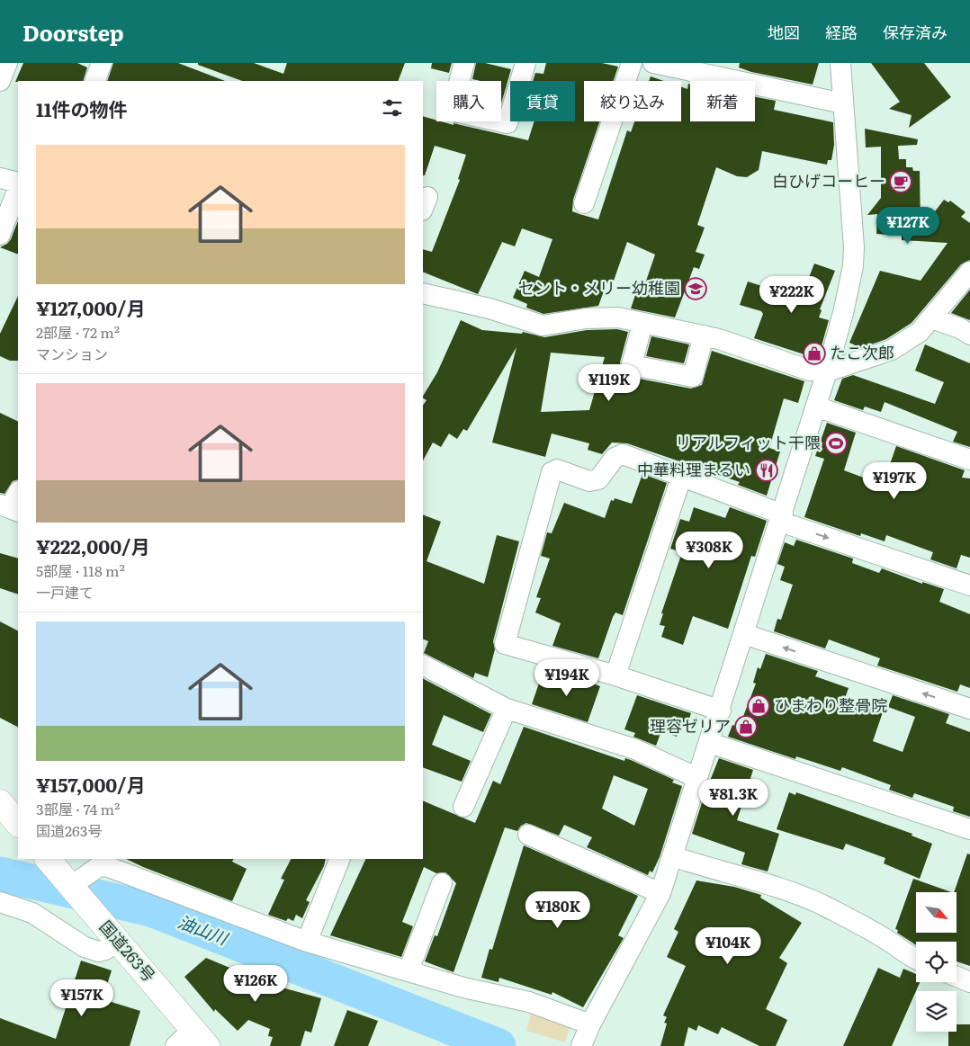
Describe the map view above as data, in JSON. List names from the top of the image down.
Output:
{
  "streets": {
    "highway": ["国道263号"]
  },
  "water": ["油山川"],
  "places": {
    "cafe": ["白ひげコーヒー"],
    "school or university": ["セント・メリー幼稚園"],
    "shop": ["たこ次郎", "ひまわり整骨院", "理容ゼリア"],
    "sports": ["リアルフィット干隈"],
    "restaurant": ["中華料理まるい"]
  },
  "north": "bottom right",
  "page": {
    "header": "Doorstep",
    "nav": ["地図", "経路", "保存済み"],
    "chip": [
      "購入",
      "賃貸",
      "絞り込み",
      "新着"
    ],
    "heading": "11件の物件",
    "list": [
      {
        "name": "¥127,000/月",
        "note": "2部屋 · 72 m² · マンション"
      },
      {
        "name": "¥222,000/月",
        "note": "5部屋 · 118 m² · 一戸建て"
      },
      {
        "name": "¥157,000/月",
        "note": "3部屋 · 74 m² · 国道263号"
      }
    ],
    "price": [
      "¥127K",
      "¥222K",
      "¥119K",
      "¥197K",
      "¥308K",
      "¥194K",
      "¥81.3K",
      "¥180K",
      "¥104K",
      "¥126K",
      "¥157K"
    ]
  }
}
